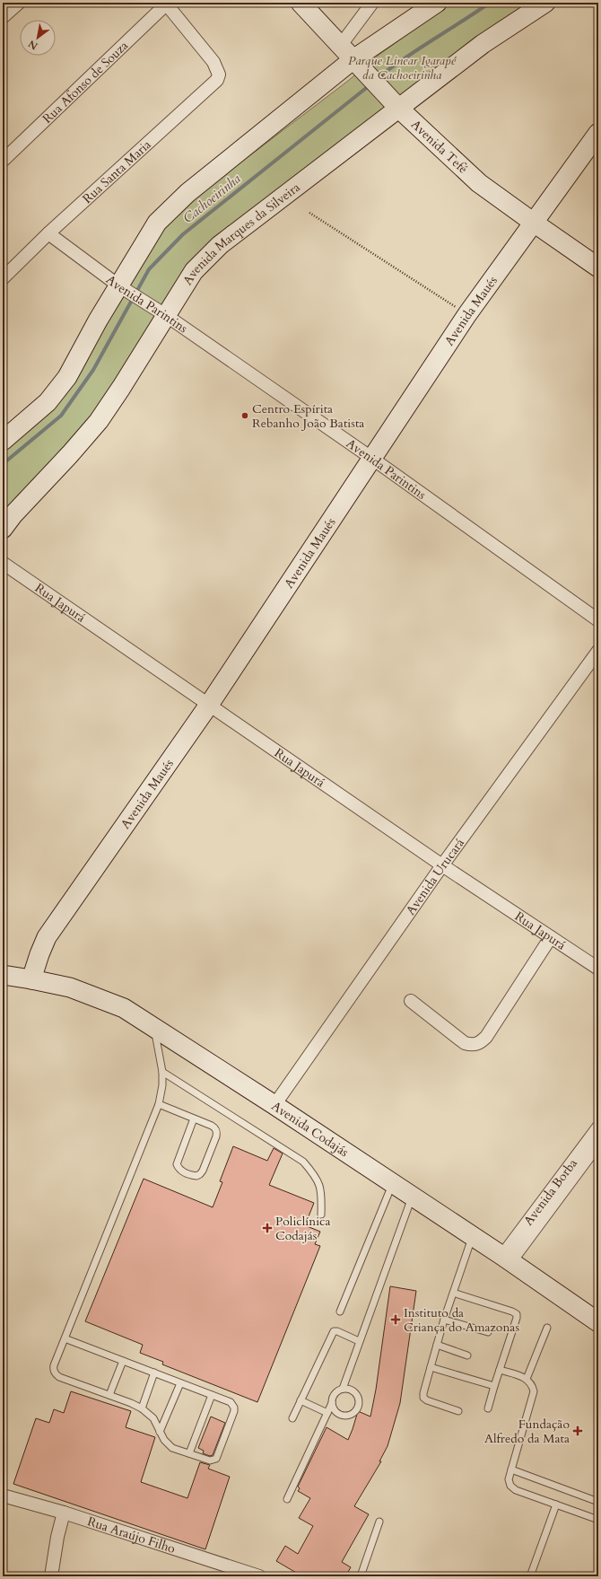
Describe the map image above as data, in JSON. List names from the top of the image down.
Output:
{
  "streets": {
    "street": [
      "Rua Afonso de Souza",
      "Avenida Tefé",
      "Rua Santa Maria",
      "Avenida Marques da Silveira",
      "Avenida Parintins",
      "Avenida Maués",
      "Rua Japurá",
      "Avenida Urucará",
      "Avenida Codajás",
      "Avenida Borba",
      "Rua Araújo Filho"
    ]
  },
  "crossings": [
    ["Rua Afonso de Souza", "Rua Santa Maria"],
    ["Avenida Tefé", "Avenida Marques da Silveira"],
    ["Avenida Tefé", "Avenida Maués"],
    ["Rua Santa Maria", "Avenida Parintins"],
    ["Avenida Marques da Silveira", "Avenida Parintins"],
    ["Avenida Parintins", "Avenida Maués"],
    ["Avenida Maués", "Rua Japurá"],
    ["Avenida Maués", "Avenida Codajás"],
    ["Rua Japurá", "Avenida Urucará"],
    ["Avenida Urucará", "Avenida Codajás"],
    ["Avenida Codajás", "Avenida Borba"]
  ],
  "water": ["Cachoeirinha"],
  "parks": ["Parque Linear Igarapé da Cachoeirinha"],
  "places": {
    "other": ["Centro Espírita Rebanho João Batista"],
    "health": ["Policlínica Codajás", "Instituto da Criança do Amazonas", "Fundação Alfredo da Mata"]
  },
  "north": "bottom left"
}
